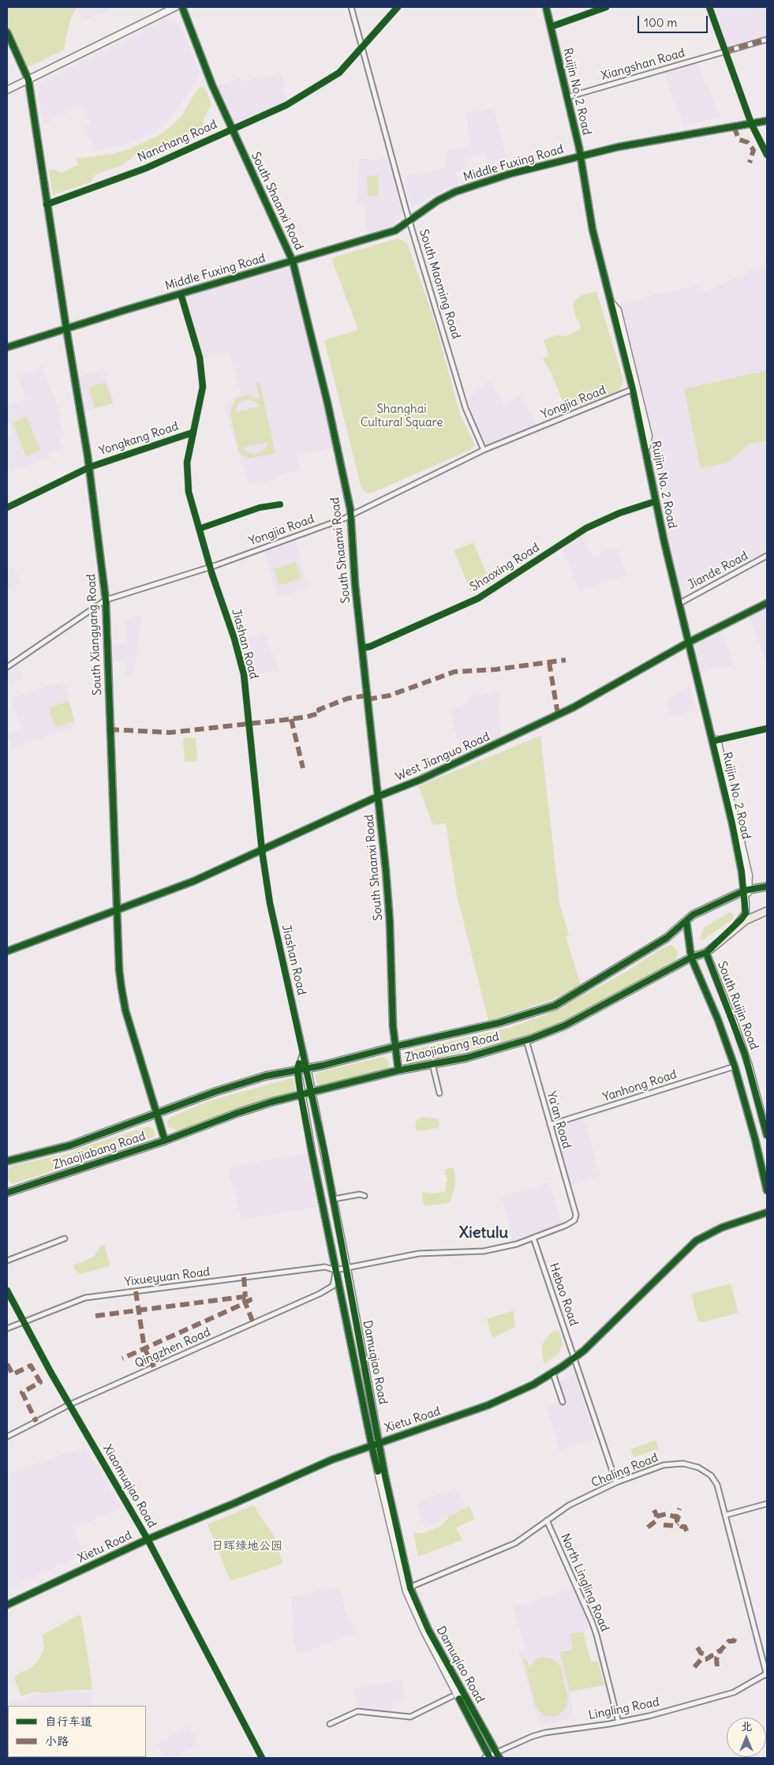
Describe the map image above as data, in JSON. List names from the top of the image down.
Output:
{
  "streets": {
    "main road": [
      "Ruijin No. 2 Road",
      "Middle Fuxing Road",
      "South Shaanxi Road",
      "South Xiangyang Road",
      "West Jianguo Road",
      "South Ruijin Road",
      "Zhaojiabang Road",
      "Damuqiao Road",
      "Xietu Road"
    ],
    "street": [
      "Xiangshan Road",
      "Nanchang Road",
      "South Maoming Road",
      "Yongjia Road",
      "Yongkang Road",
      "Shaoxing Road",
      "Jiande Road",
      "Jiashan Road",
      "Yanhong Road",
      "Ya'an Road",
      "Yixueyuan Road",
      "Hebao Road",
      "Qingzhen Road",
      "Chaling Road",
      "Xiaomuqiao Road",
      "North Lingling Road",
      "Lingling Road"
    ]
  },
  "crossings": [
    ["Xiangshan Road", "Ruijin No. 2 Road"],
    ["Ruijin No. 2 Road", "Middle Fuxing Road"],
    ["Ruijin No. 2 Road", "Yongjia Road"],
    ["Ruijin No. 2 Road", "Shaoxing Road"],
    ["Ruijin No. 2 Road", "Jiande Road"],
    ["Ruijin No. 2 Road", "West Jianguo Road"],
    ["Ruijin No. 2 Road", "Zhaojiabang Road"],
    ["Nanchang Road", "South Shaanxi Road"],
    ["Nanchang Road", "South Maoming Road"],
    ["Nanchang Road", "South Xiangyang Road"],
    ["Middle Fuxing Road", "South Shaanxi Road"],
    ["Middle Fuxing Road", "South Maoming Road"],
    ["Middle Fuxing Road", "South Xiangyang Road"],
    ["Middle Fuxing Road", "Jiashan Road"],
    ["South Shaanxi Road", "Yongjia Road"],
    ["South Shaanxi Road", "Shaoxing Road"],
    ["South Shaanxi Road", "West Jianguo Road"],
    ["South Shaanxi Road", "Zhaojiabang Road"],
    ["South Maoming Road", "Yongjia Road"],
    ["Yongjia Road", "South Xiangyang Road"],
    ["Yongjia Road", "Jiashan Road"],
    ["Yongkang Road", "South Xiangyang Road"],
    ["Yongkang Road", "Jiashan Road"],
    ["South Xiangyang Road", "West Jianguo Road"],
    ["South Xiangyang Road", "Zhaojiabang Road"],
    ["Jiashan Road", "West Jianguo Road"],
    ["Jiashan Road", "Zhaojiabang Road"],
    ["Jiashan Road", "Damuqiao Road"],
    ["South Ruijin Road", "Zhaojiabang Road"],
    ["South Ruijin Road", "Yanhong Road"],
    ["Zhaojiabang Road", "Ya'an Road"],
    ["Zhaojiabang Road", "Damuqiao Road"],
    ["Yanhong Road", "Ya'an Road"],
    ["Ya'an Road", "Yixueyuan Road"],
    ["Yixueyuan Road", "Hebao Road"],
    ["Yixueyuan Road", "Qingzhen Road"],
    ["Yixueyuan Road", "Damuqiao Road"],
    ["Yixueyuan Road", "Xiaomuqiao Road"],
    ["Hebao Road", "Xietu Road"],
    ["Hebao Road", "Chaling Road"],
    ["Qingzhen Road", "Damuqiao Road"],
    ["Qingzhen Road", "Xiaomuqiao Road"],
    ["Damuqiao Road", "Xietu Road"],
    ["Damuqiao Road", "Chaling Road"],
    ["Damuqiao Road", "Lingling Road"],
    ["Xietu Road", "Xiaomuqiao Road"],
    ["Chaling Road", "North Lingling Road"],
    ["Chaling Road", "Lingling Road"],
    ["North Lingling Road", "Lingling Road"]
  ],
  "districts": ["Xietulu"],
  "parks": ["Shanghai Cultural Square", "日晖绿地公园"],
  "legend": ["自行车道", "小路"],
  "scale_bar": "100 m",
  "north": "top"
}
